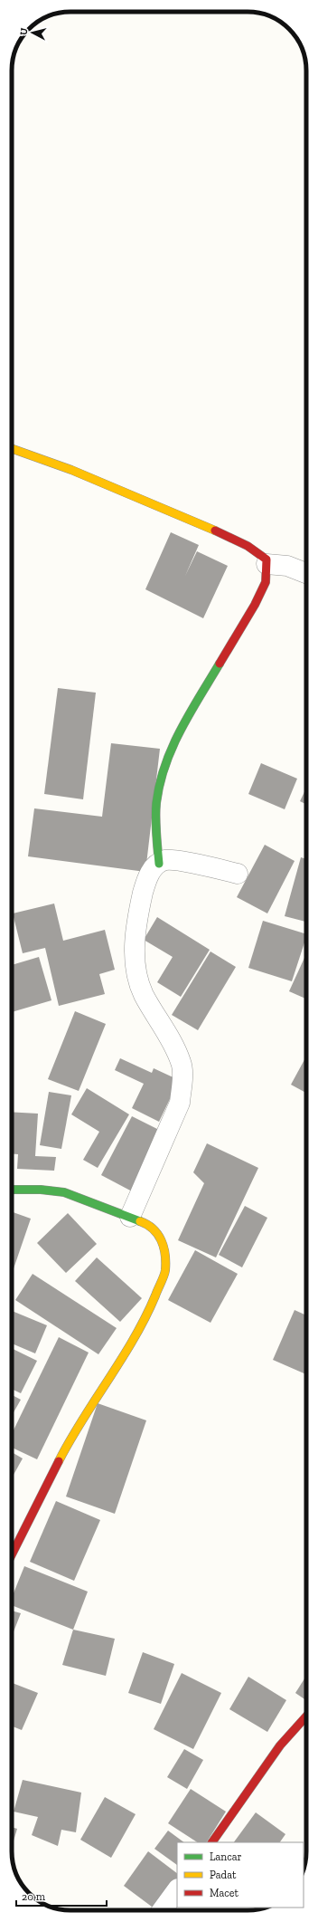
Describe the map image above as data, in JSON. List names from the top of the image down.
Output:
{
  "legend": ["Lancar", "Padat", "Macet"],
  "scale_bar": "20 m",
  "north": "left"
}
